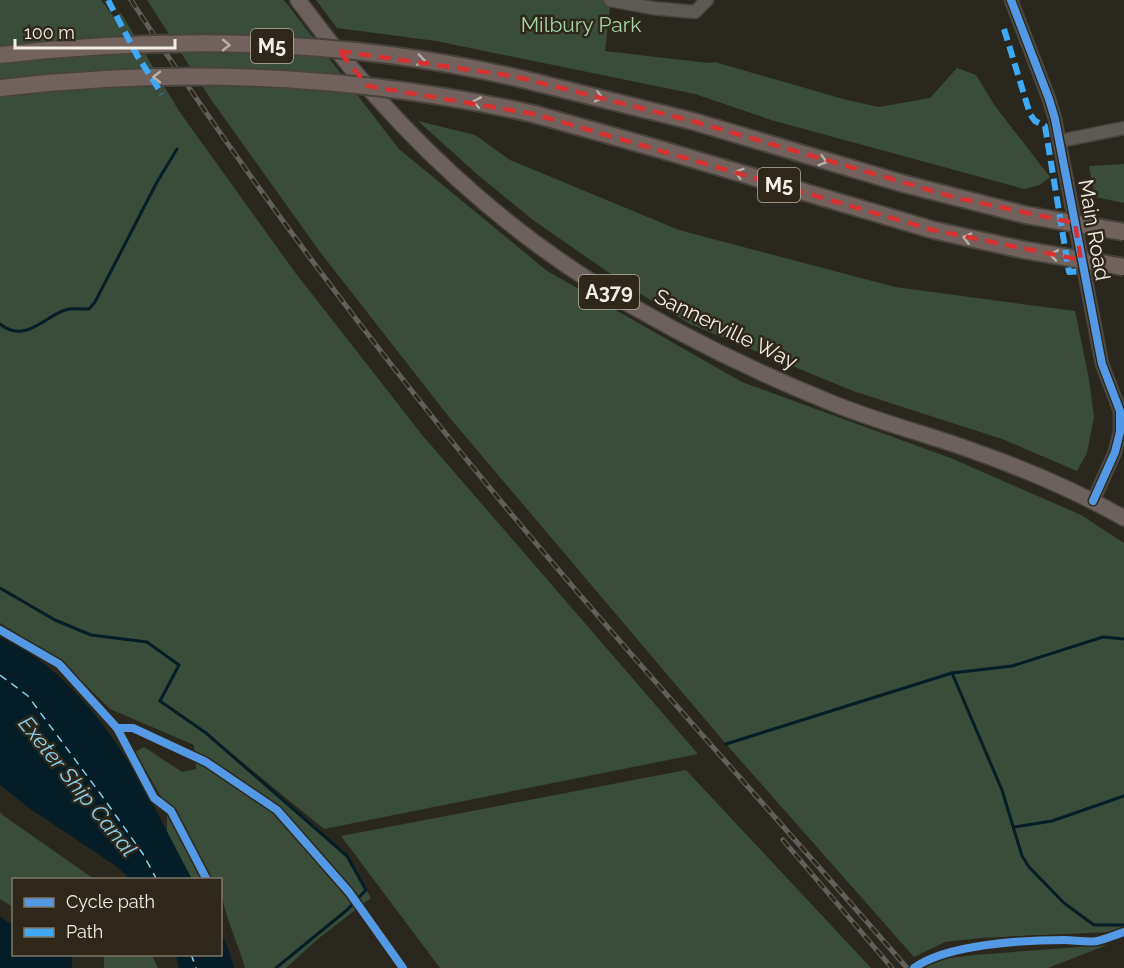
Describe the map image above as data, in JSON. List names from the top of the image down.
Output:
{
  "streets": {
    "highway": ["M5"],
    "main road": ["A379", "Sannerville Way"],
    "street": ["Main Road"]
  },
  "crossings": [
    ["Main Road", "Sannerville Way"]
  ],
  "water": ["Exeter Ship Canal"],
  "parks": ["Milbury Park"],
  "legend": ["Cycle path", "Path"],
  "scale_bar": "100 m"
}
